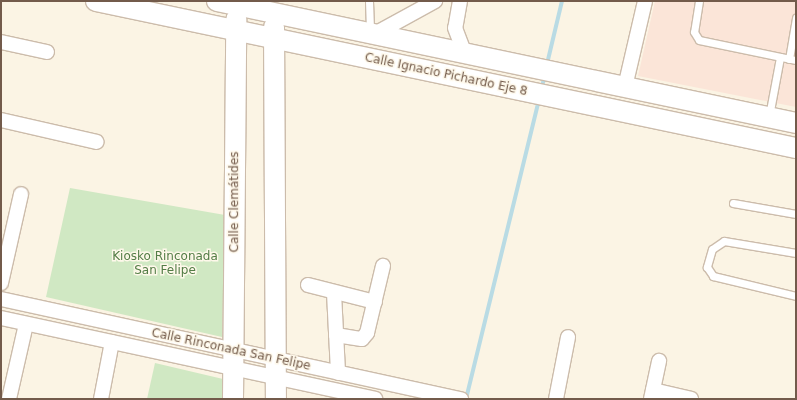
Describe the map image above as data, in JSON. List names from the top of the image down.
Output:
{
  "streets": {
    "main road": ["Calle Ignacio Pichardo Eje 8", "Calle Clemátides"],
    "street": ["Calle Rinconada San Felipe"]
  },
  "crossings": [
    ["Calle Ignacio Pichardo Eje 8", "Calle Clemátides"],
    ["Calle Clemátides", "Calle Rinconada San Felipe"]
  ],
  "parks": ["Kiosko Rinconada San Felipe"]
}
